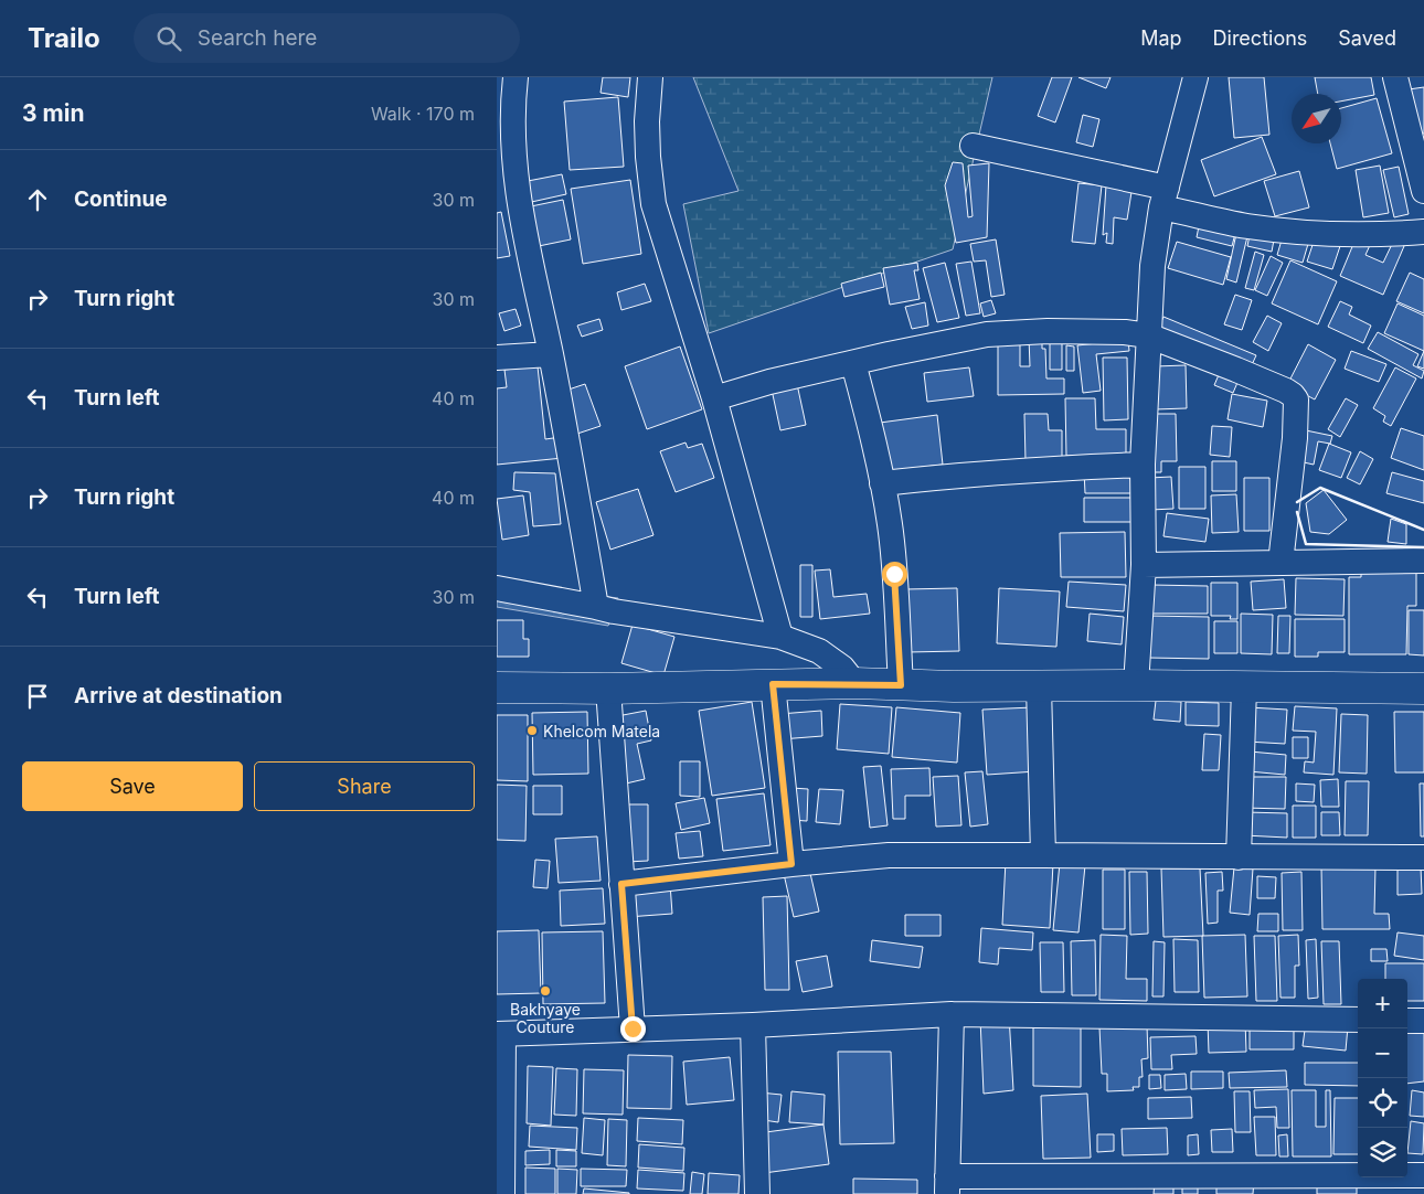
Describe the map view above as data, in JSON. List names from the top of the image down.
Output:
{
  "places": ["Khelcom Matela", "Bakhyaye Couture"],
  "north": "bottom left",
  "page": {
    "header": "Trailo",
    "search": "Search here",
    "nav": ["Map", "Directions", "Saved"],
    "heading": ["3 min", "Walk · 170 m"],
    "list": [
      ["Continue", "30 m"],
      ["Turn right", "30 m"],
      ["Turn left", "40 m"],
      ["Turn right", "40 m"],
      ["Turn left", "30 m"],
      "Arrive at destination"
    ],
    "buttons": ["Save", "Share"],
    "map_buttons": ["+", "−"]
  }
}
